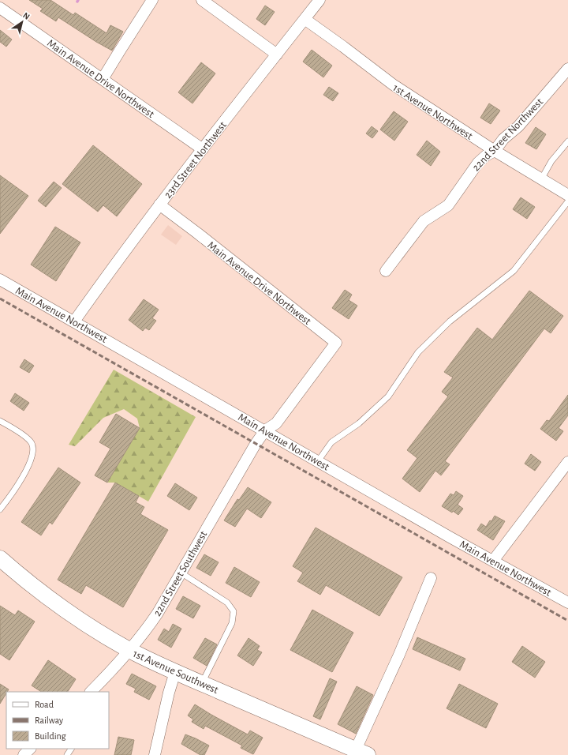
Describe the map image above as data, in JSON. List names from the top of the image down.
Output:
{
  "streets": {
    "main road": ["1st Avenue Southwest"],
    "street": [
      "Main Avenue Drive Northwest",
      "1st Avenue Northwest",
      "22nd Street Northwest",
      "23rd Street Northwest",
      "Main Avenue Northwest",
      "22nd Street Southwest"
    ]
  },
  "crossings": [
    ["Main Avenue Drive Northwest", "23rd Street Northwest"],
    ["Main Avenue Drive Northwest", "Main Avenue Northwest"],
    ["Main Avenue Drive Northwest", "22nd Street Southwest"],
    ["1st Avenue Northwest", "22nd Street Northwest"],
    ["1st Avenue Northwest", "23rd Street Northwest"],
    ["23rd Street Northwest", "Main Avenue Northwest"],
    ["Main Avenue Northwest", "22nd Street Southwest"],
    ["22nd Street Southwest", "1st Avenue Southwest"]
  ],
  "legend": ["Road", "Railway", "Building"],
  "north": "top right"
}
